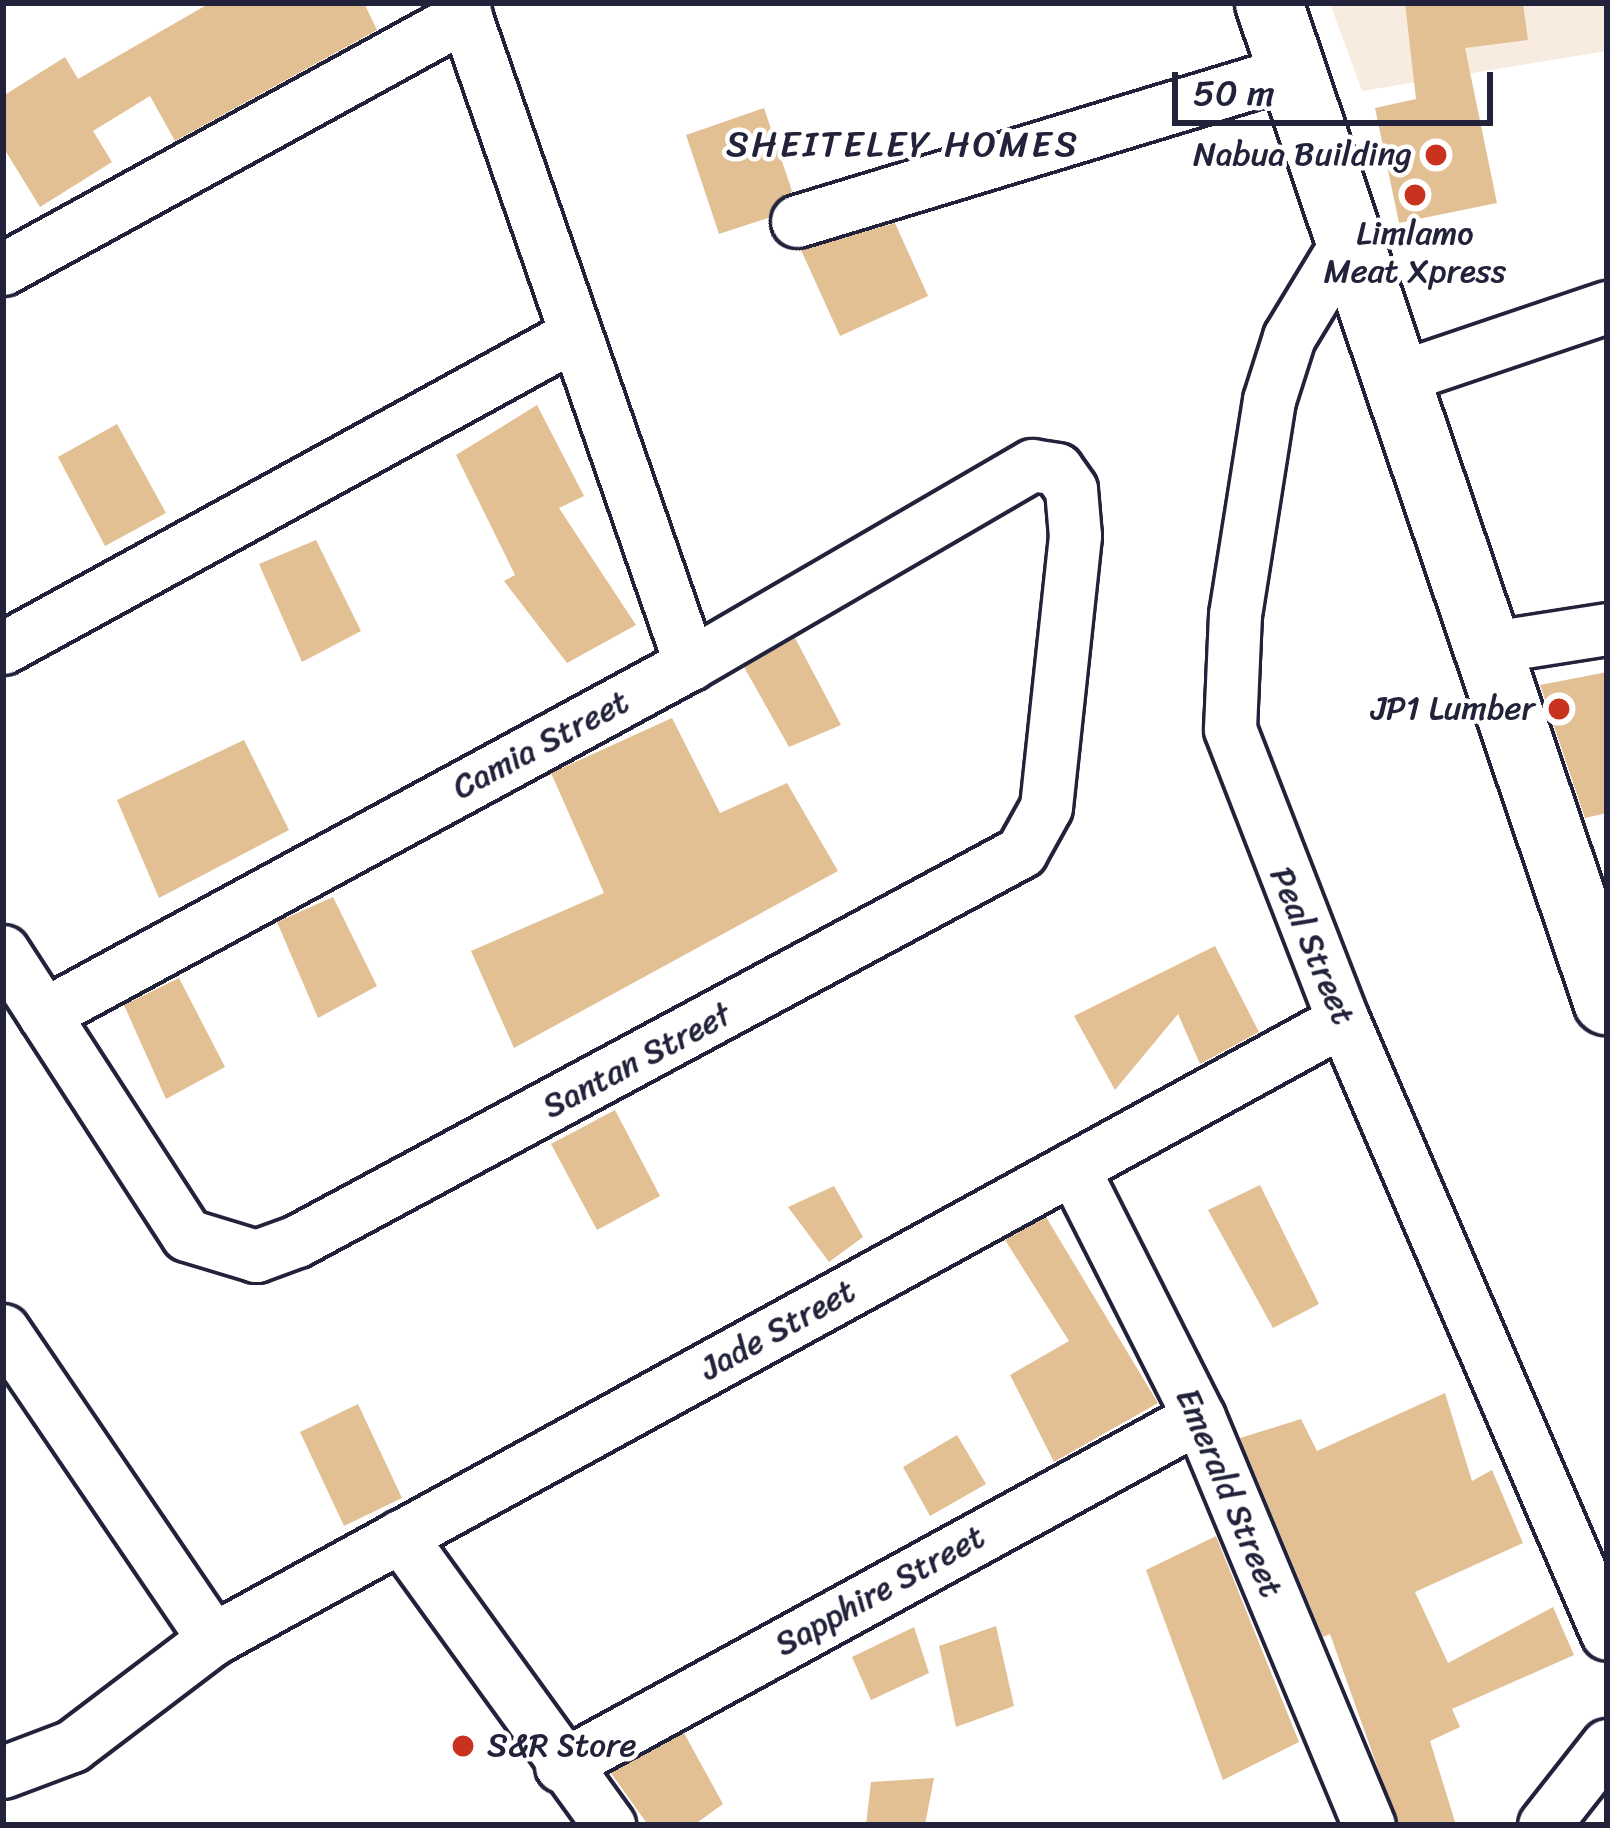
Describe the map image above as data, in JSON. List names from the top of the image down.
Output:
{
  "streets": {
    "street": [
      "Camia Street",
      "Peal Street",
      "Santan Street",
      "Jade Street",
      "Emerald Street",
      "Sapphire Street"
    ]
  },
  "crossings": [
    ["Camia Street", "Santan Street"],
    ["Peal Street", "Jade Street"],
    ["Jade Street", "Emerald Street"],
    ["Emerald Street", "Sapphire Street"]
  ],
  "districts": ["SHEITELEY HOMES"],
  "places": [
    "Nabua Building",
    "Limlamo Meat Xpress",
    "JP1 Lumber",
    "S&R Store"
  ],
  "scale_bar": "50 m"
}
